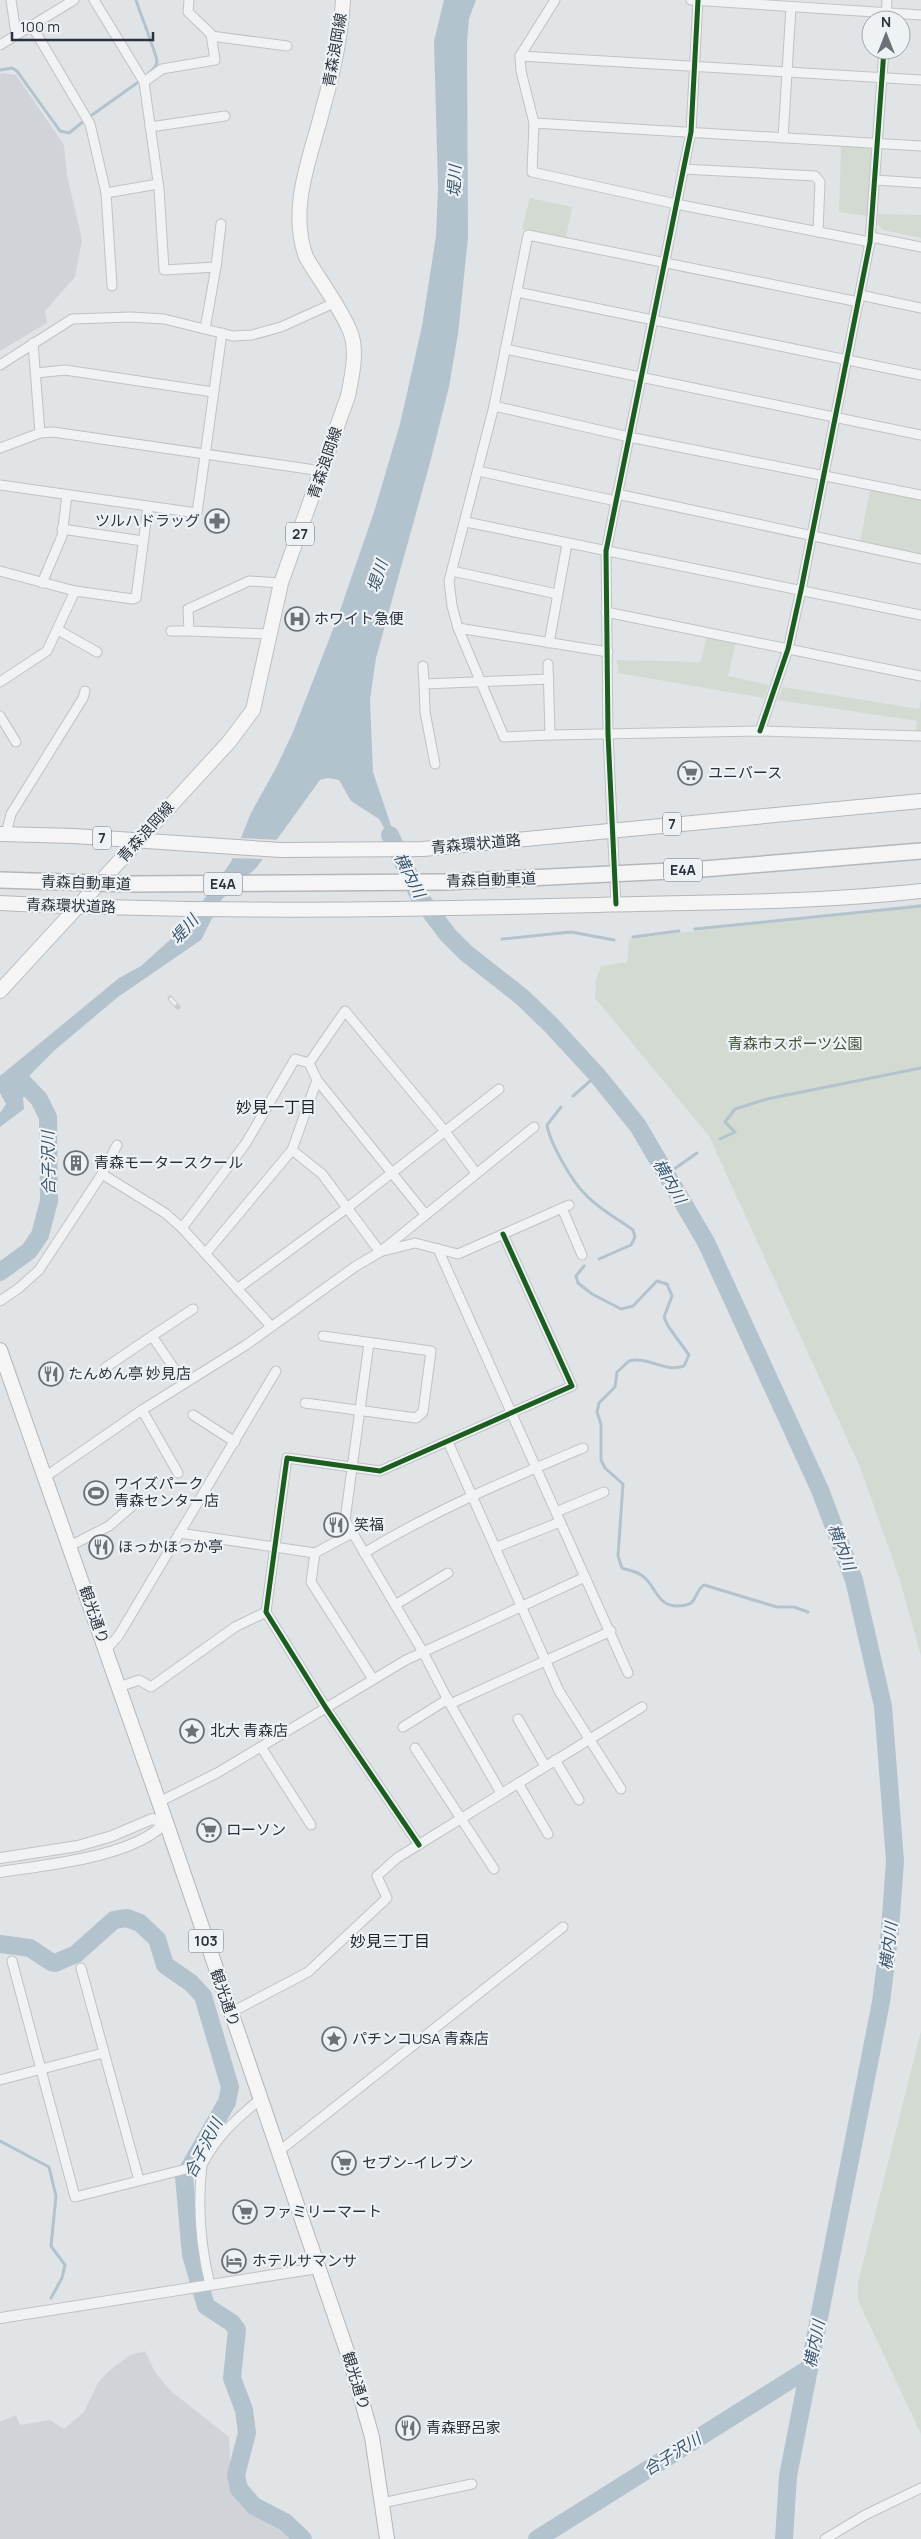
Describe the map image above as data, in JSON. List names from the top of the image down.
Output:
{
  "streets": {
    "highway": ["E4A", "青森自動車道"],
    "main road": [
      "青森浪岡線",
      "27",
      "7",
      "青森環状道路",
      "観光通り",
      "103"
    ]
  },
  "crossings": [
    ["青森浪岡線", "青森環状道路"]
  ],
  "districts": ["妙見一丁目", "妙見三丁目"],
  "water": ["堤川", "横内川", "合子沢川"],
  "parks": ["青森市スポーツ公園"],
  "places": {
    "pharmacy": ["ツルハドラッグ"],
    "hospital": ["ホワイト急便"],
    "supermarket": [
      "ユニバース",
      "ローソン",
      "セブン-イレブン",
      "ファミリーマート"
    ],
    "building": ["青森モータースクール"],
    "restaurant": [
      "たんめん亭 妙見店",
      "笑福",
      "ほっかほっか亭",
      "青森野呂家"
    ],
    "sports": ["ワイズパーク 青森センター店"],
    "place": ["北大 青森店", "パチンコUSA 青森店"],
    "hotel": ["ホテルサマンサ"]
  },
  "scale_bar": "100 m",
  "north": "top"
}
